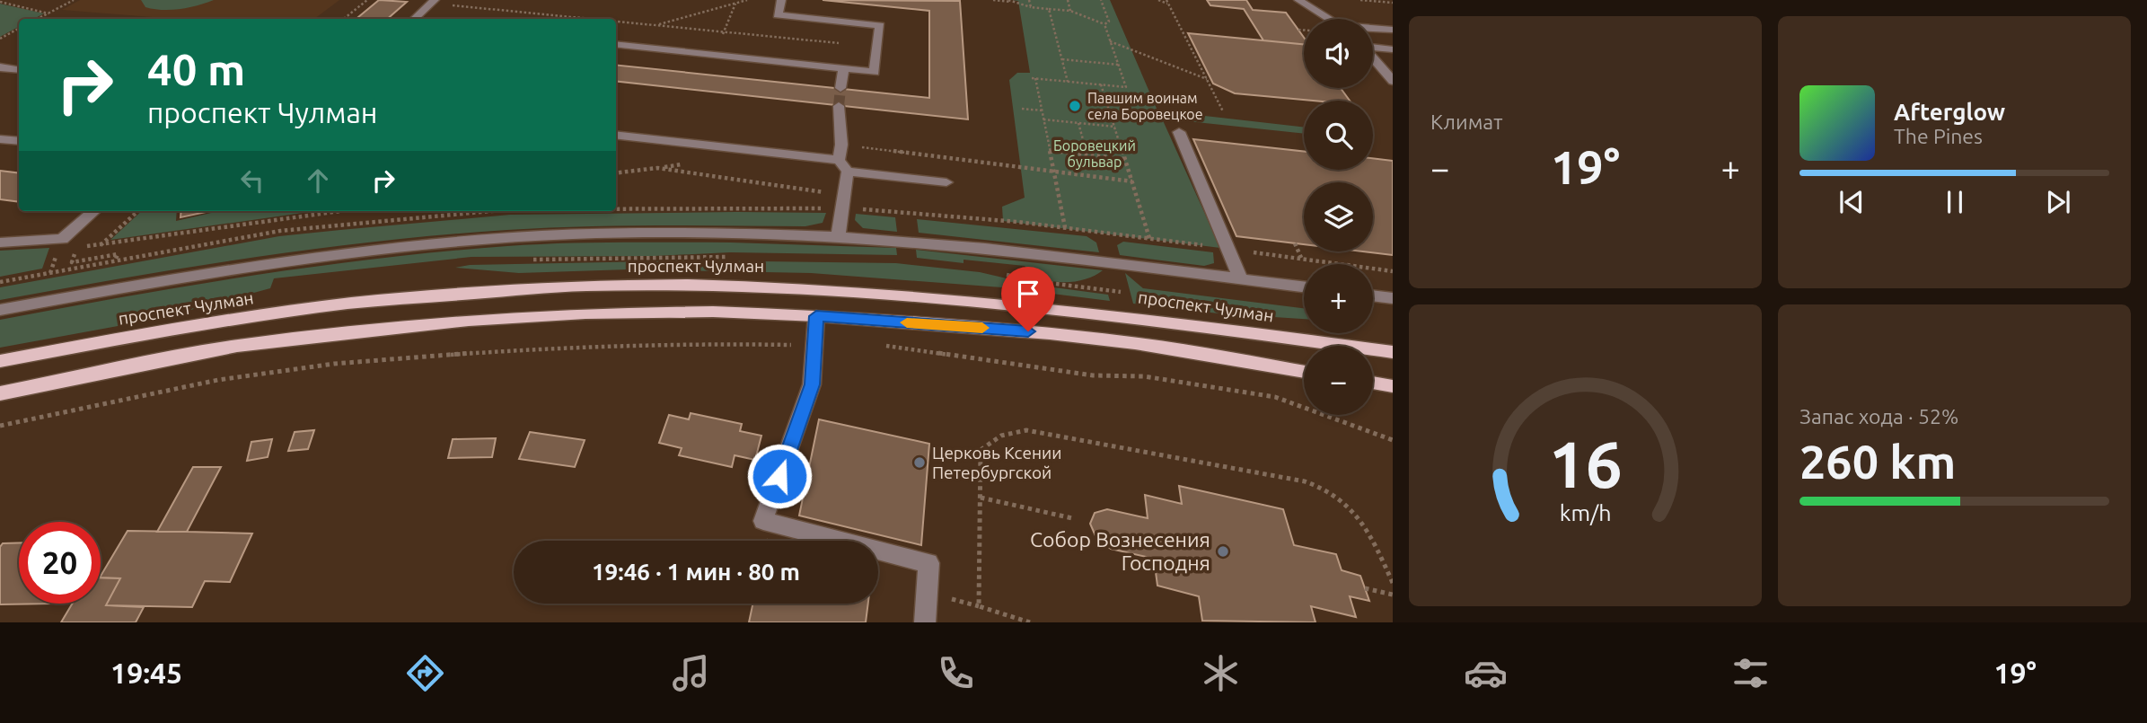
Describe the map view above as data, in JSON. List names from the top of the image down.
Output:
{
  "streets": {
    "main road": ["проспект Чулман"]
  },
  "parks": ["Боровецкий бульвар"],
  "places": ["Павшим воинам села Боровецкое", "Церковь Ксении Петербургской", "Собор Вознесения Господня"],
  "page": {
    "tile": [
      "Климат",
      ["Запас хода · 52%", "260 km"]
    ],
    "map_buttons": ["+", "−"],
    "turn": ["40 m", "проспект Чулман"],
    "song": ["Afterglow", "The Pines"],
    "heat": ["−", "19°", "+"],
    "limit": "20",
    "trip": "19:46 · 1 мин · 80 m",
    "tabs": ["19:45", "19°"],
    "gauge": ["16", "km/h"]
  }
}
